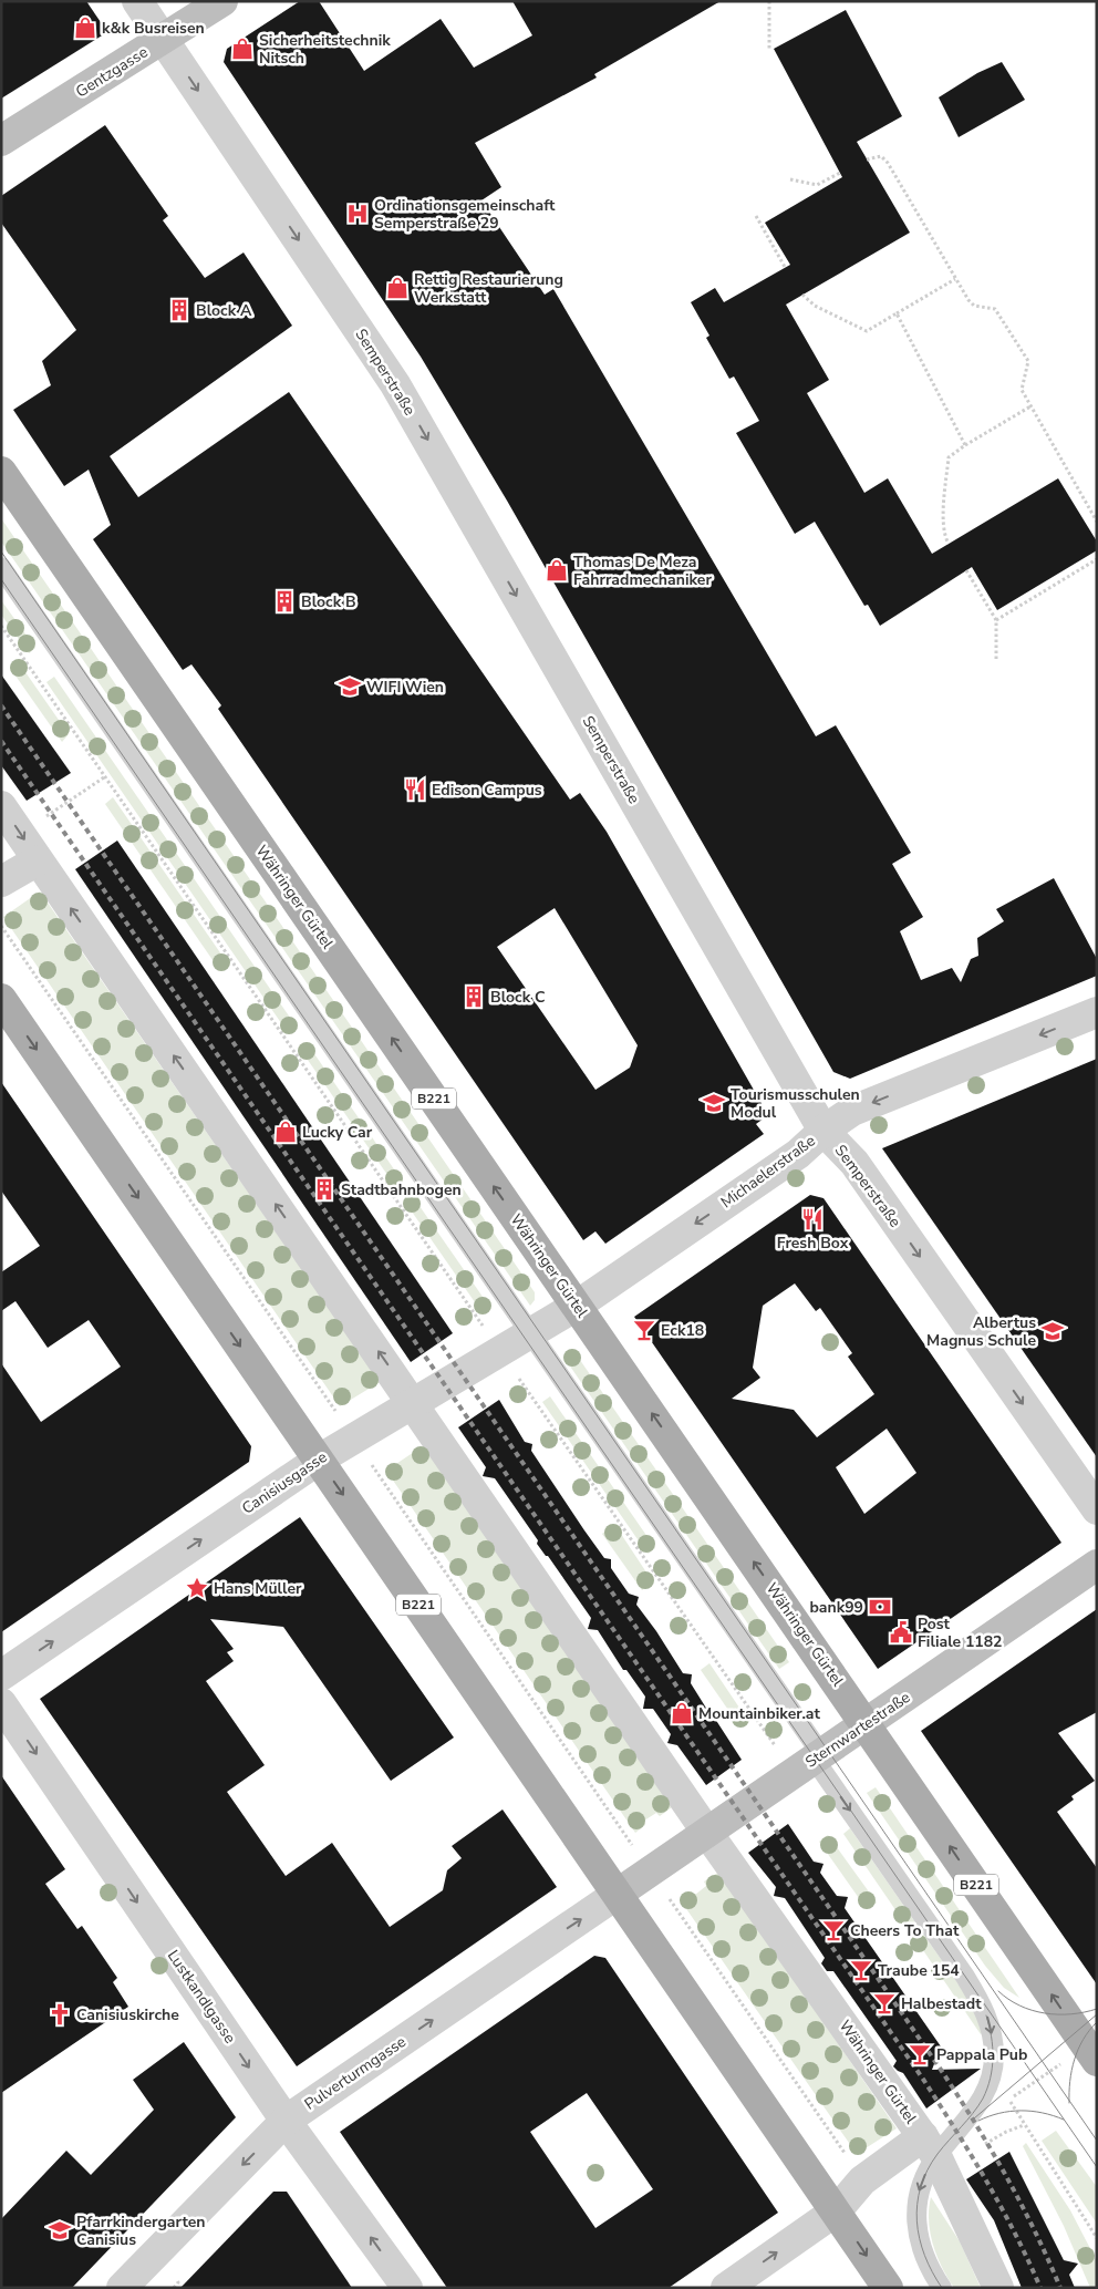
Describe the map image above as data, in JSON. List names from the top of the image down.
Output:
{
  "streets": {
    "main road": ["Währinger Gürtel", "B221"],
    "street": [
      "Gentzgasse",
      "Semperstraße",
      "Michaelerstraße",
      "Canisiusgasse",
      "Sternwartestraße",
      "Lustkandlgasse",
      "Pulverturmgasse"
    ]
  },
  "crossings": [
    ["Gentzgasse", "Semperstraße"],
    ["Semperstraße", "Michaelerstraße"],
    ["Währinger Gürtel", "B221"],
    ["Währinger Gürtel", "Michaelerstraße"],
    ["Währinger Gürtel", "Canisiusgasse"],
    ["Währinger Gürtel", "Sternwartestraße"],
    ["B221", "Canisiusgasse"],
    ["B221", "Sternwartestraße"],
    ["B221", "Pulverturmgasse"],
    ["Michaelerstraße", "Canisiusgasse"],
    ["Sternwartestraße", "Pulverturmgasse"],
    ["Lustkandlgasse", "Pulverturmgasse"]
  ],
  "one_way": ["Semperstraße", "Michaelerstraße", "Canisiusgasse"],
  "places": {
    "shop": [
      "k&k Busreisen",
      "Sicherheitstechnik Nitsch",
      "Rettig Restaurierung Werkstatt",
      "Thomas De Meza Fahrradmechaniker",
      "Lucky Car",
      "Mountainbiker.at"
    ],
    "hospital": ["Ordinationsgemeinschaft Semperstraße 29"],
    "building": [
      "Block A",
      "Block B",
      "Block C",
      "Stadtbahnbogen"
    ],
    "school or university": [
      "WIFI Wien",
      "Tourismusschulen Modul",
      "Albertus Magnus Schule",
      "Pfarrkindergarten Canisius"
    ],
    "restaurant": ["Edison Campus", "Fresh Box"],
    "bar": [
      "Eck18",
      "Cheers To That",
      "Traube 154",
      "Halbestadt",
      "Pappala Pub"
    ],
    "place": ["Hans Müller"],
    "bank": ["bank99"],
    "public building": ["Post Filiale 1182"],
    "church": ["Canisiuskirche"]
  }
}
